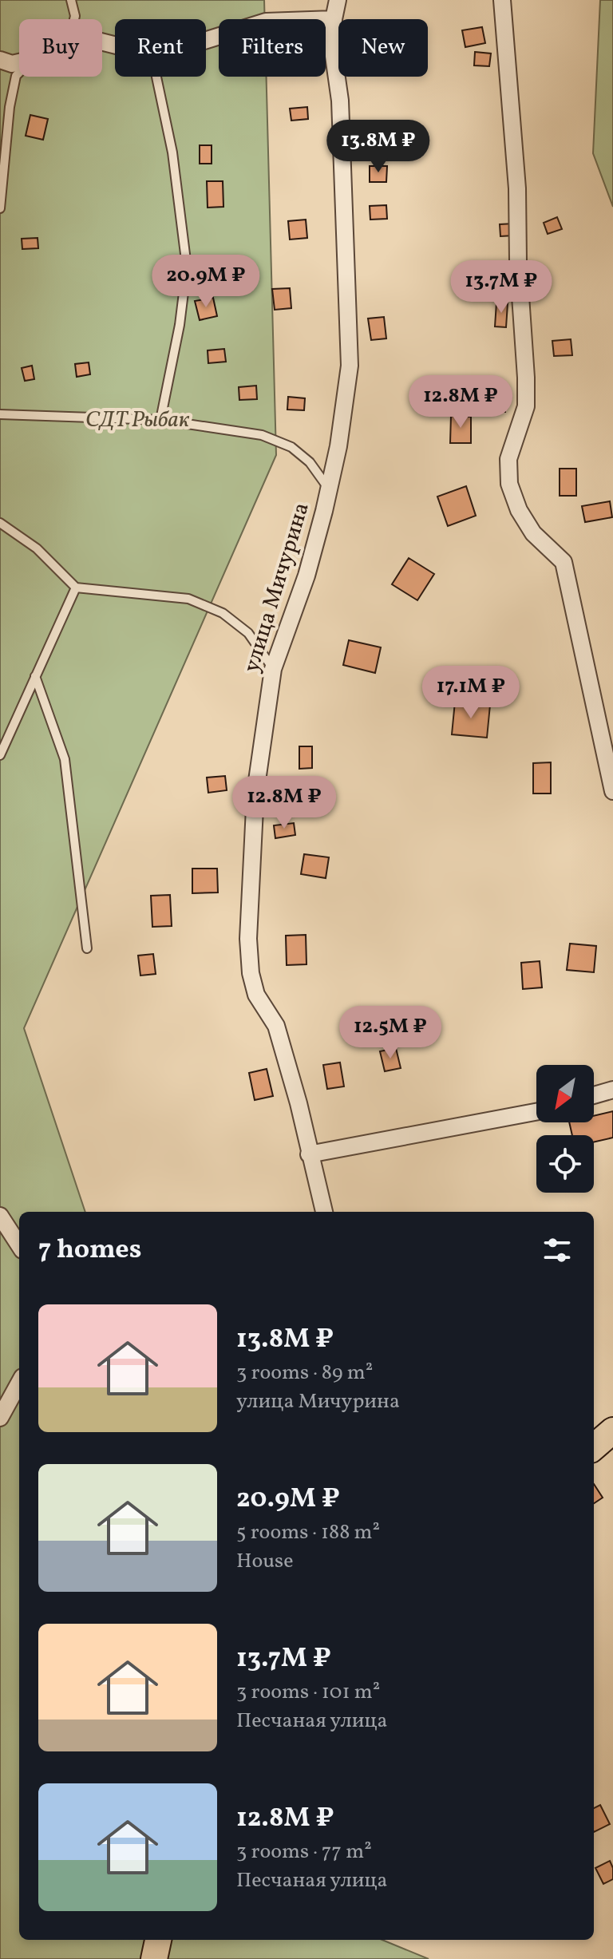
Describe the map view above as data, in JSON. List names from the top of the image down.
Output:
{
  "streets": {
    "street": ["улица Мичурина"]
  },
  "parks": ["СДТ Рыбак"],
  "north": "bottom left",
  "page": {
    "chip": [
      "Buy",
      "Rent",
      "Filters",
      "New"
    ],
    "price": [
      "13.8M ₽",
      "20.9M ₽",
      "13.7M ₽",
      "12.8M ₽",
      "17.1M ₽",
      "12.8M ₽",
      "12.5M ₽"
    ],
    "heading": "7 homes",
    "list": [
      {
        "name": "13.8M ₽",
        "note": "3 rooms · 89 m² · улица Мичурина"
      },
      {
        "name": "20.9M ₽",
        "note": "5 rooms · 188 m² · House"
      },
      {
        "name": "13.7M ₽",
        "note": "3 rooms · 101 m² · Песчаная улица"
      },
      {
        "name": "12.8M ₽",
        "note": "3 rooms · 77 m² · Песчаная улица"
      }
    ]
  }
}
